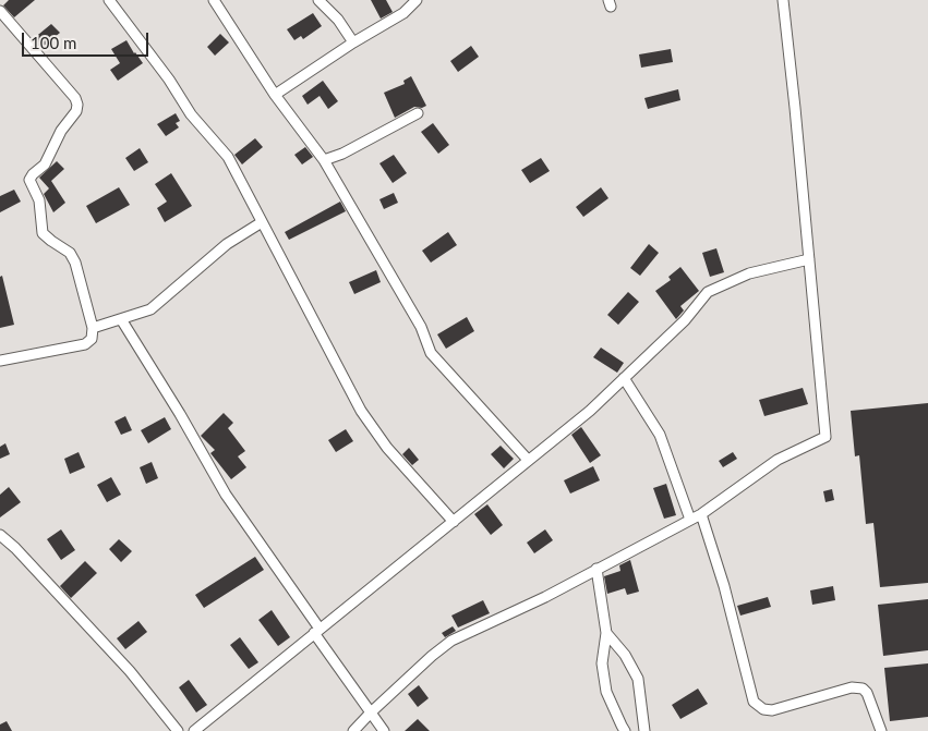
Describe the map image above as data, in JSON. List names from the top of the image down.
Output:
{
  "scale_bar": "100 m"
}
